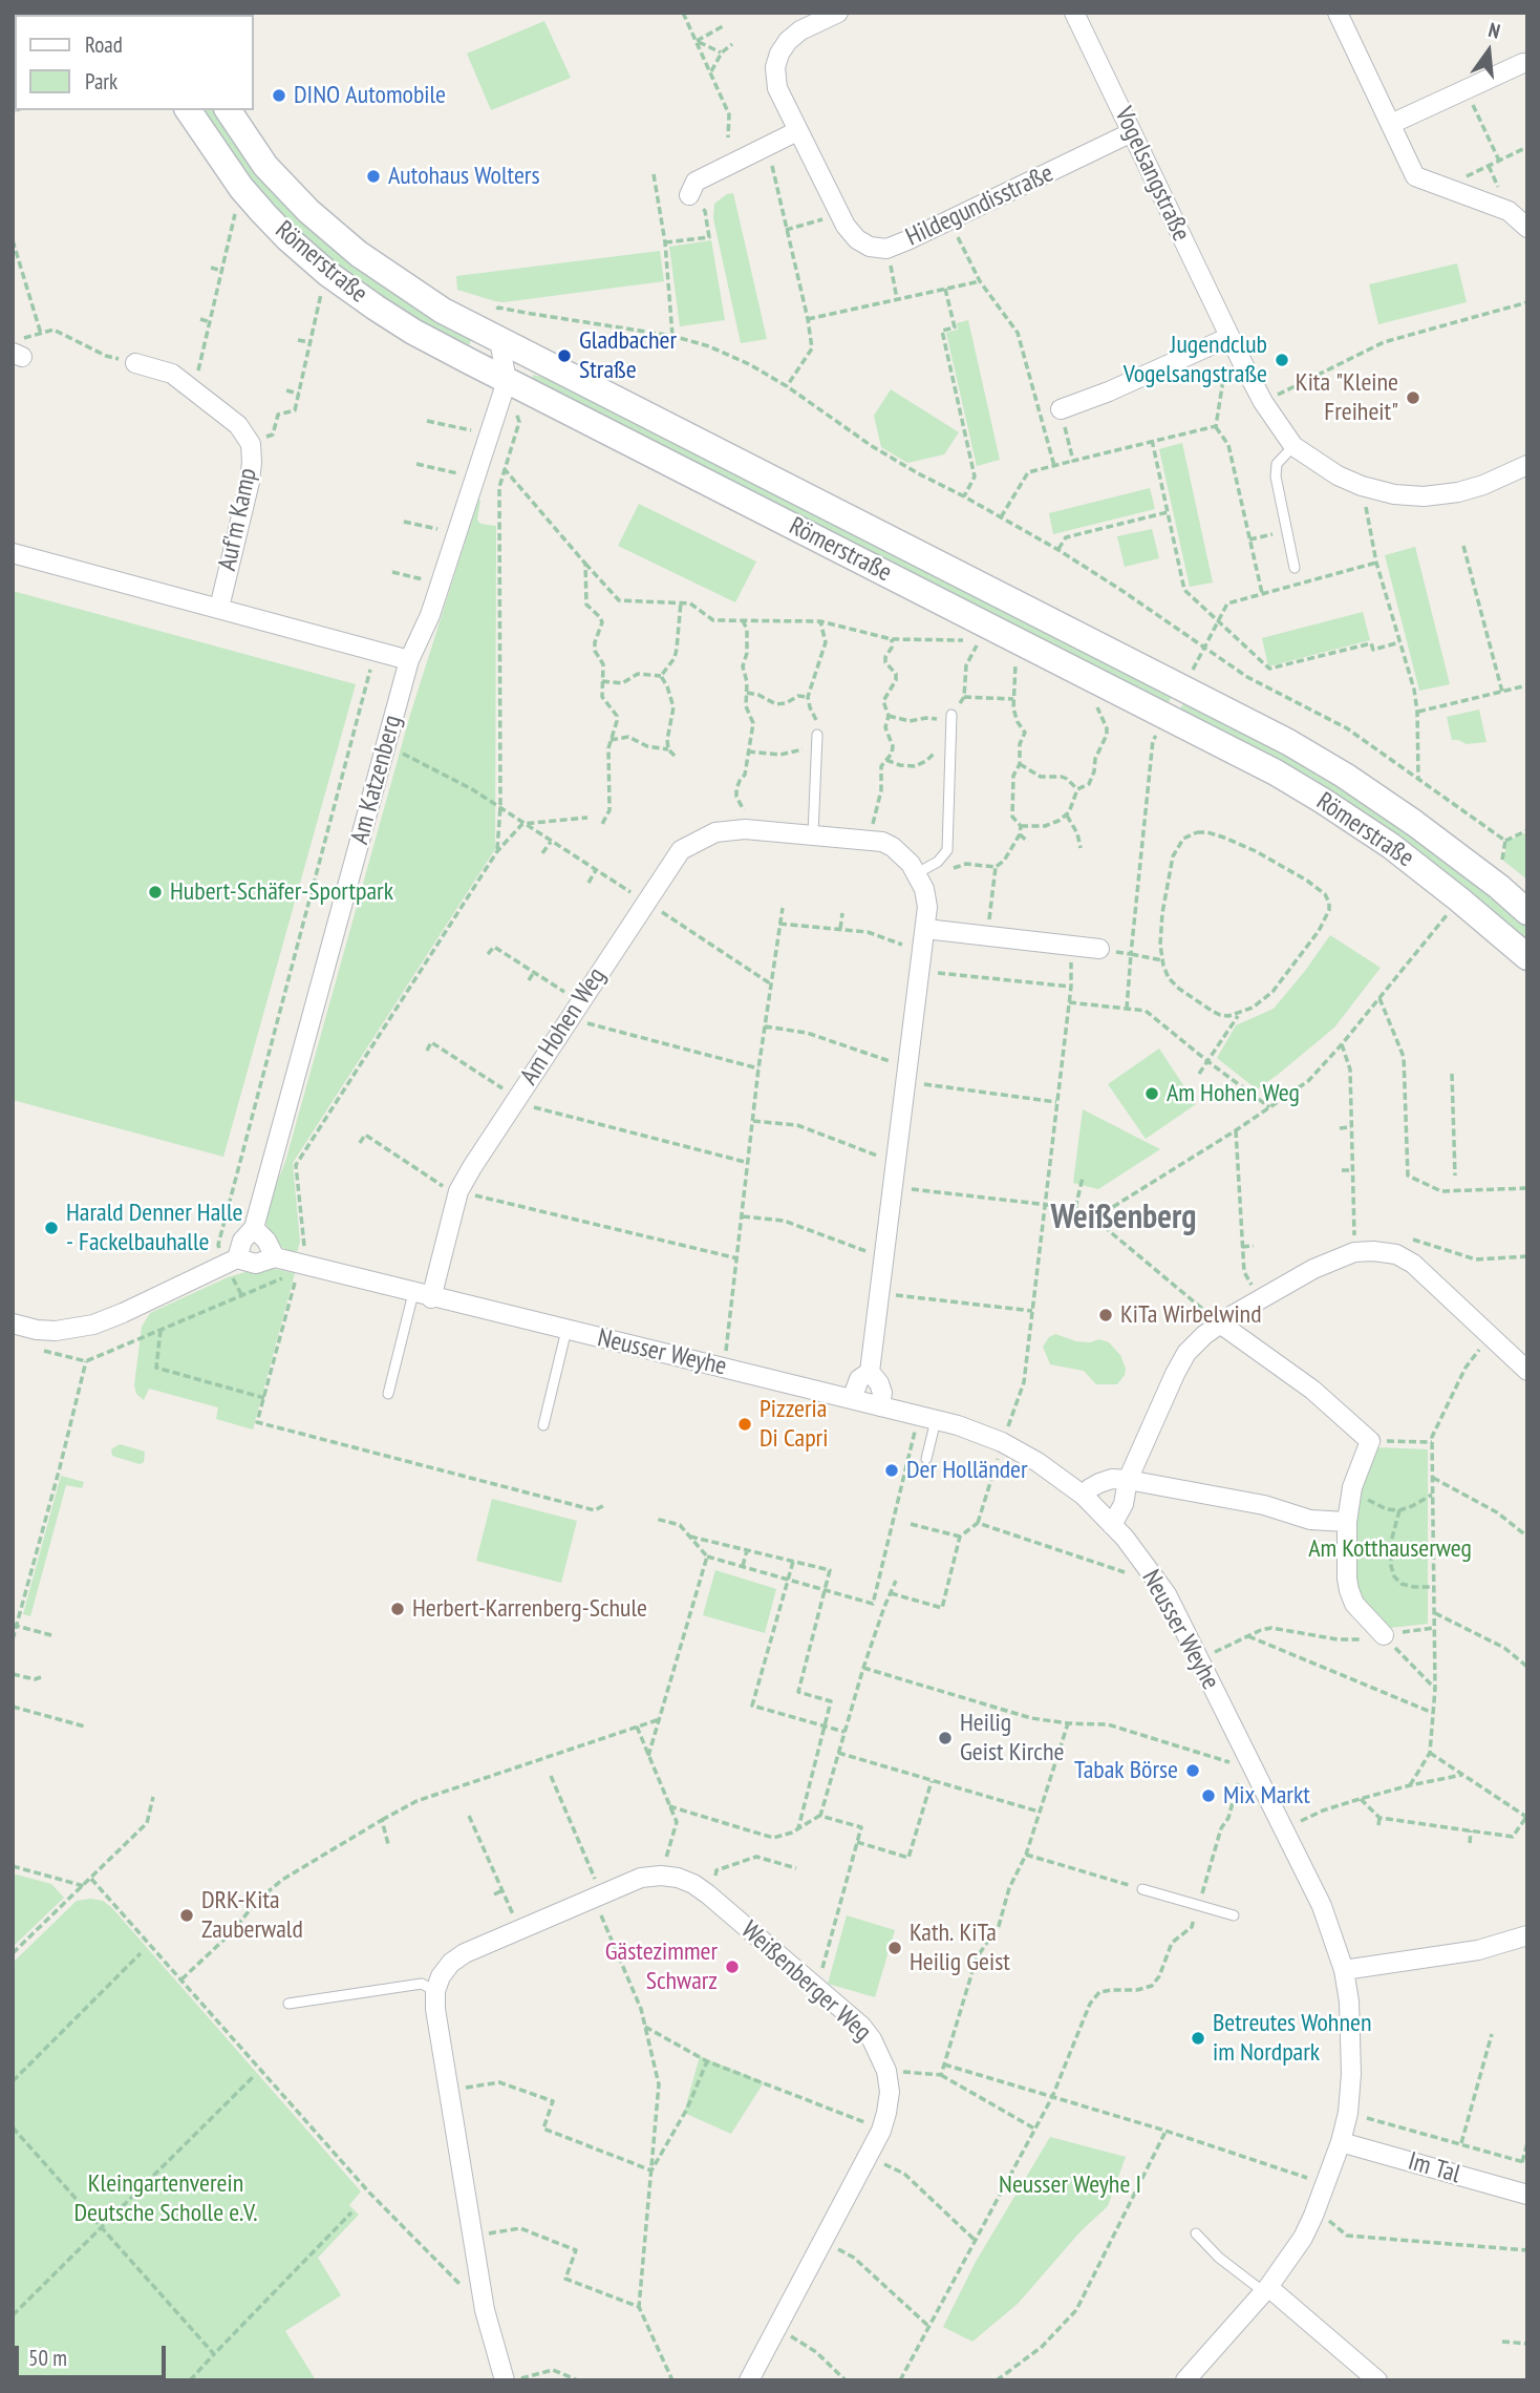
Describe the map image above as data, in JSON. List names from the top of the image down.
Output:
{
  "streets": {
    "main road": ["Römerstraße"],
    "street": [
      "Vogelsangstraße",
      "Hildegundisstraße",
      "Auf'm Kamp",
      "Am Katzenberg",
      "Am Hohen Weg",
      "Neusser Weyhe",
      "Weißenberger Weg",
      "Im Tal"
    ]
  },
  "crossings": [
    ["Vogelsangstraße", "Hildegundisstraße"],
    ["Römerstraße", "Am Katzenberg"],
    ["Auf'm Kamp", "Am Katzenberg"],
    ["Am Katzenberg", "Neusser Weyhe"],
    ["Am Hohen Weg", "Neusser Weyhe"],
    ["Neusser Weyhe", "Im Tal"]
  ],
  "districts": ["Weißenberg"],
  "parks": ["Am Kotthauserweg", "Kleingartenverein Deutsche Scholle e.V.", "Neusser Weyhe I"],
  "places": [
    "DINO Automobile",
    "Autohaus Wolters",
    "Gladbacher Straße",
    "Jugendclub Vogelsangstraße",
    "Kita \"Kleine Freiheit\"",
    "Hubert-Schäfer-Sportpark",
    "Am Hohen Weg",
    "Harald Denner Halle - Fackelbauhalle",
    "KiTa Wirbelwind",
    "Pizzeria Di Capri",
    "Der Holländer",
    "Herbert-Karrenberg-Schule",
    "Heilig Geist Kirche",
    "Tabak Börse",
    "Mix Markt",
    "DRK-Kita Zauberwald",
    "Kath. KiTa Heilig Geist",
    "Gästezimmer Schwarz",
    "Betreutes Wohnen im Nordpark"
  ],
  "legend": ["Road", "Park"],
  "scale_bar": "50 m",
  "north": "top"
}
